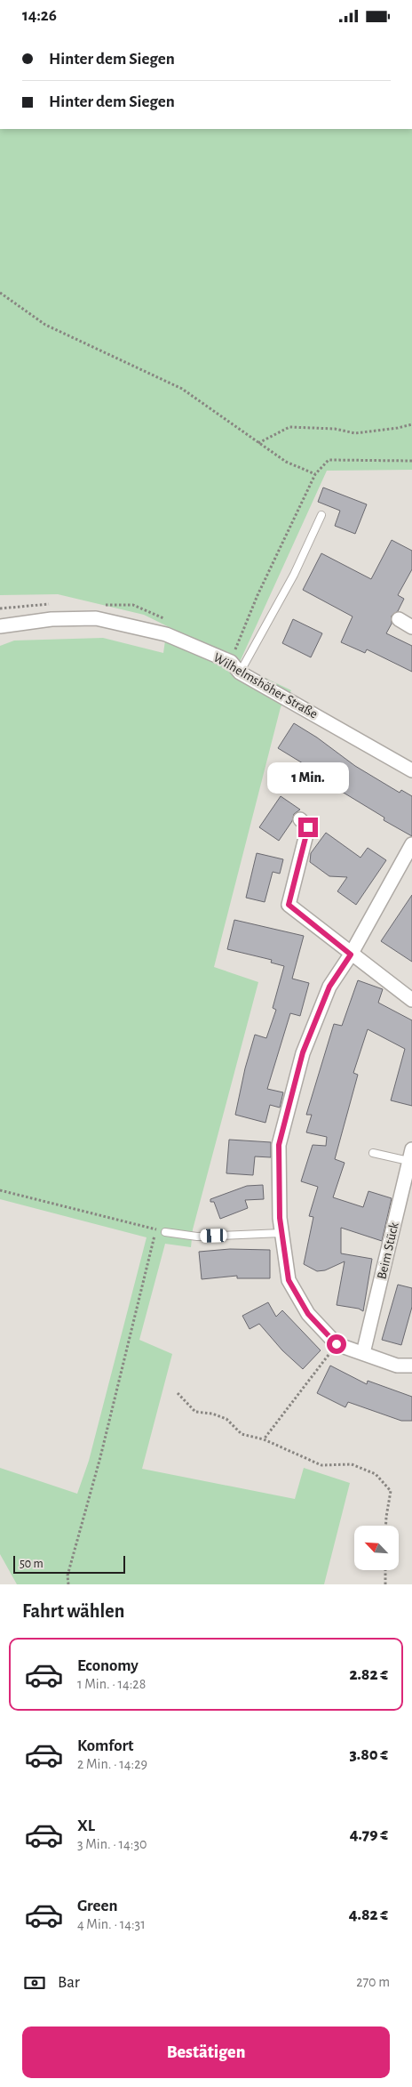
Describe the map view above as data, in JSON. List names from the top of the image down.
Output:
{
  "streets": {
    "street": ["Wilhelmshöher Straße", "Beim Stück"]
  },
  "scale_bar": "50 m",
  "north": "top left",
  "page": {
    "status": "14:26",
    "banner": ["Hinter dem Siegen", "Hinter dem Siegen"],
    "bubble": "1 Min.",
    "scale": "50 m",
    "heading": "Fahrt wählen",
    "list": [
      {
        "name": "Economy",
        "note": "1 Min. · 14:28",
        "value": "2.82 €"
      },
      {
        "name": "Komfort",
        "note": "2 Min. · 14:29",
        "value": "3.80 €"
      },
      {
        "name": "XL",
        "note": "3 Min. · 14:30",
        "value": "4.79 €"
      },
      {
        "name": "Green",
        "note": "4 Min. · 14:31",
        "value": "4.82 €"
      }
    ],
    "pay": ["Bar", "270 m"],
    "buttons": "Bestätigen"
  }
}
